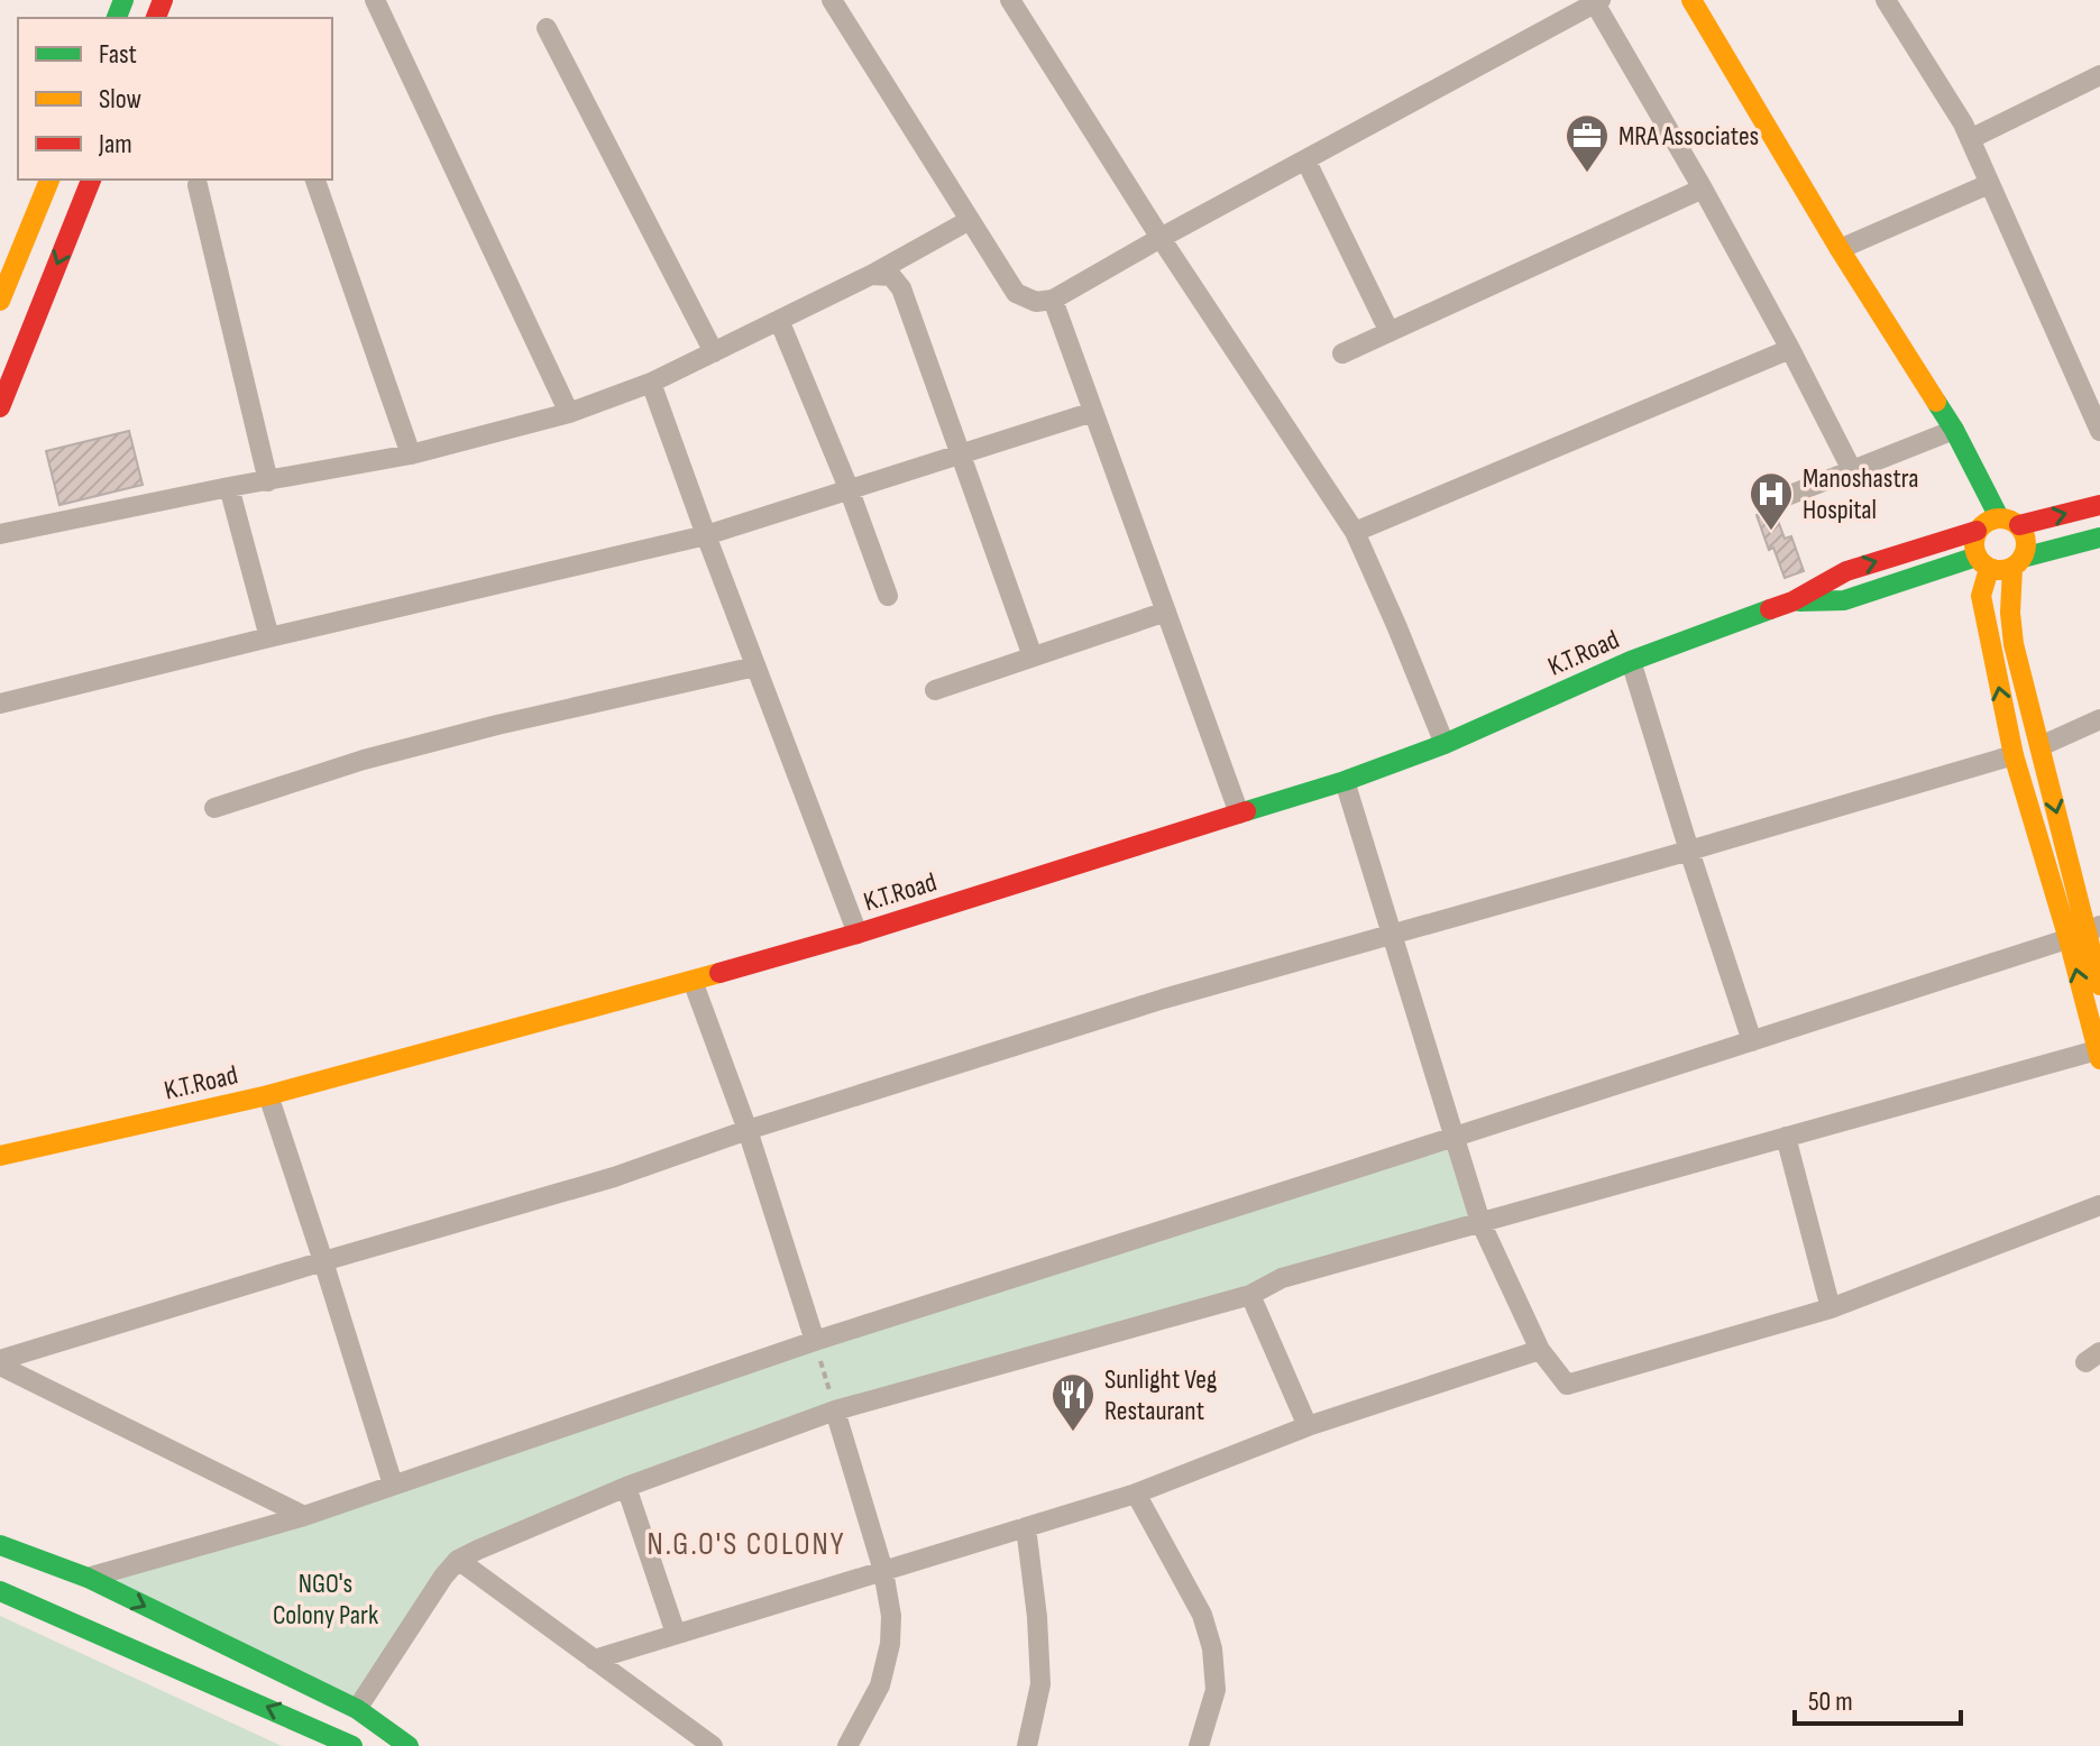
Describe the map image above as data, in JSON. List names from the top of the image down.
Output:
{
  "streets": {
    "main road": ["K.T.Road"]
  },
  "districts": ["N.G.O'S COLONY"],
  "parks": ["NGO's Colony Park"],
  "places": {
    "office": ["MRA Associates"],
    "hospital": ["Manoshastra Hospital"],
    "restaurant": ["Sunlight Veg Restaurant"]
  },
  "legend": ["Fast", "Slow", "Jam"],
  "scale_bar": "50 m"
}
